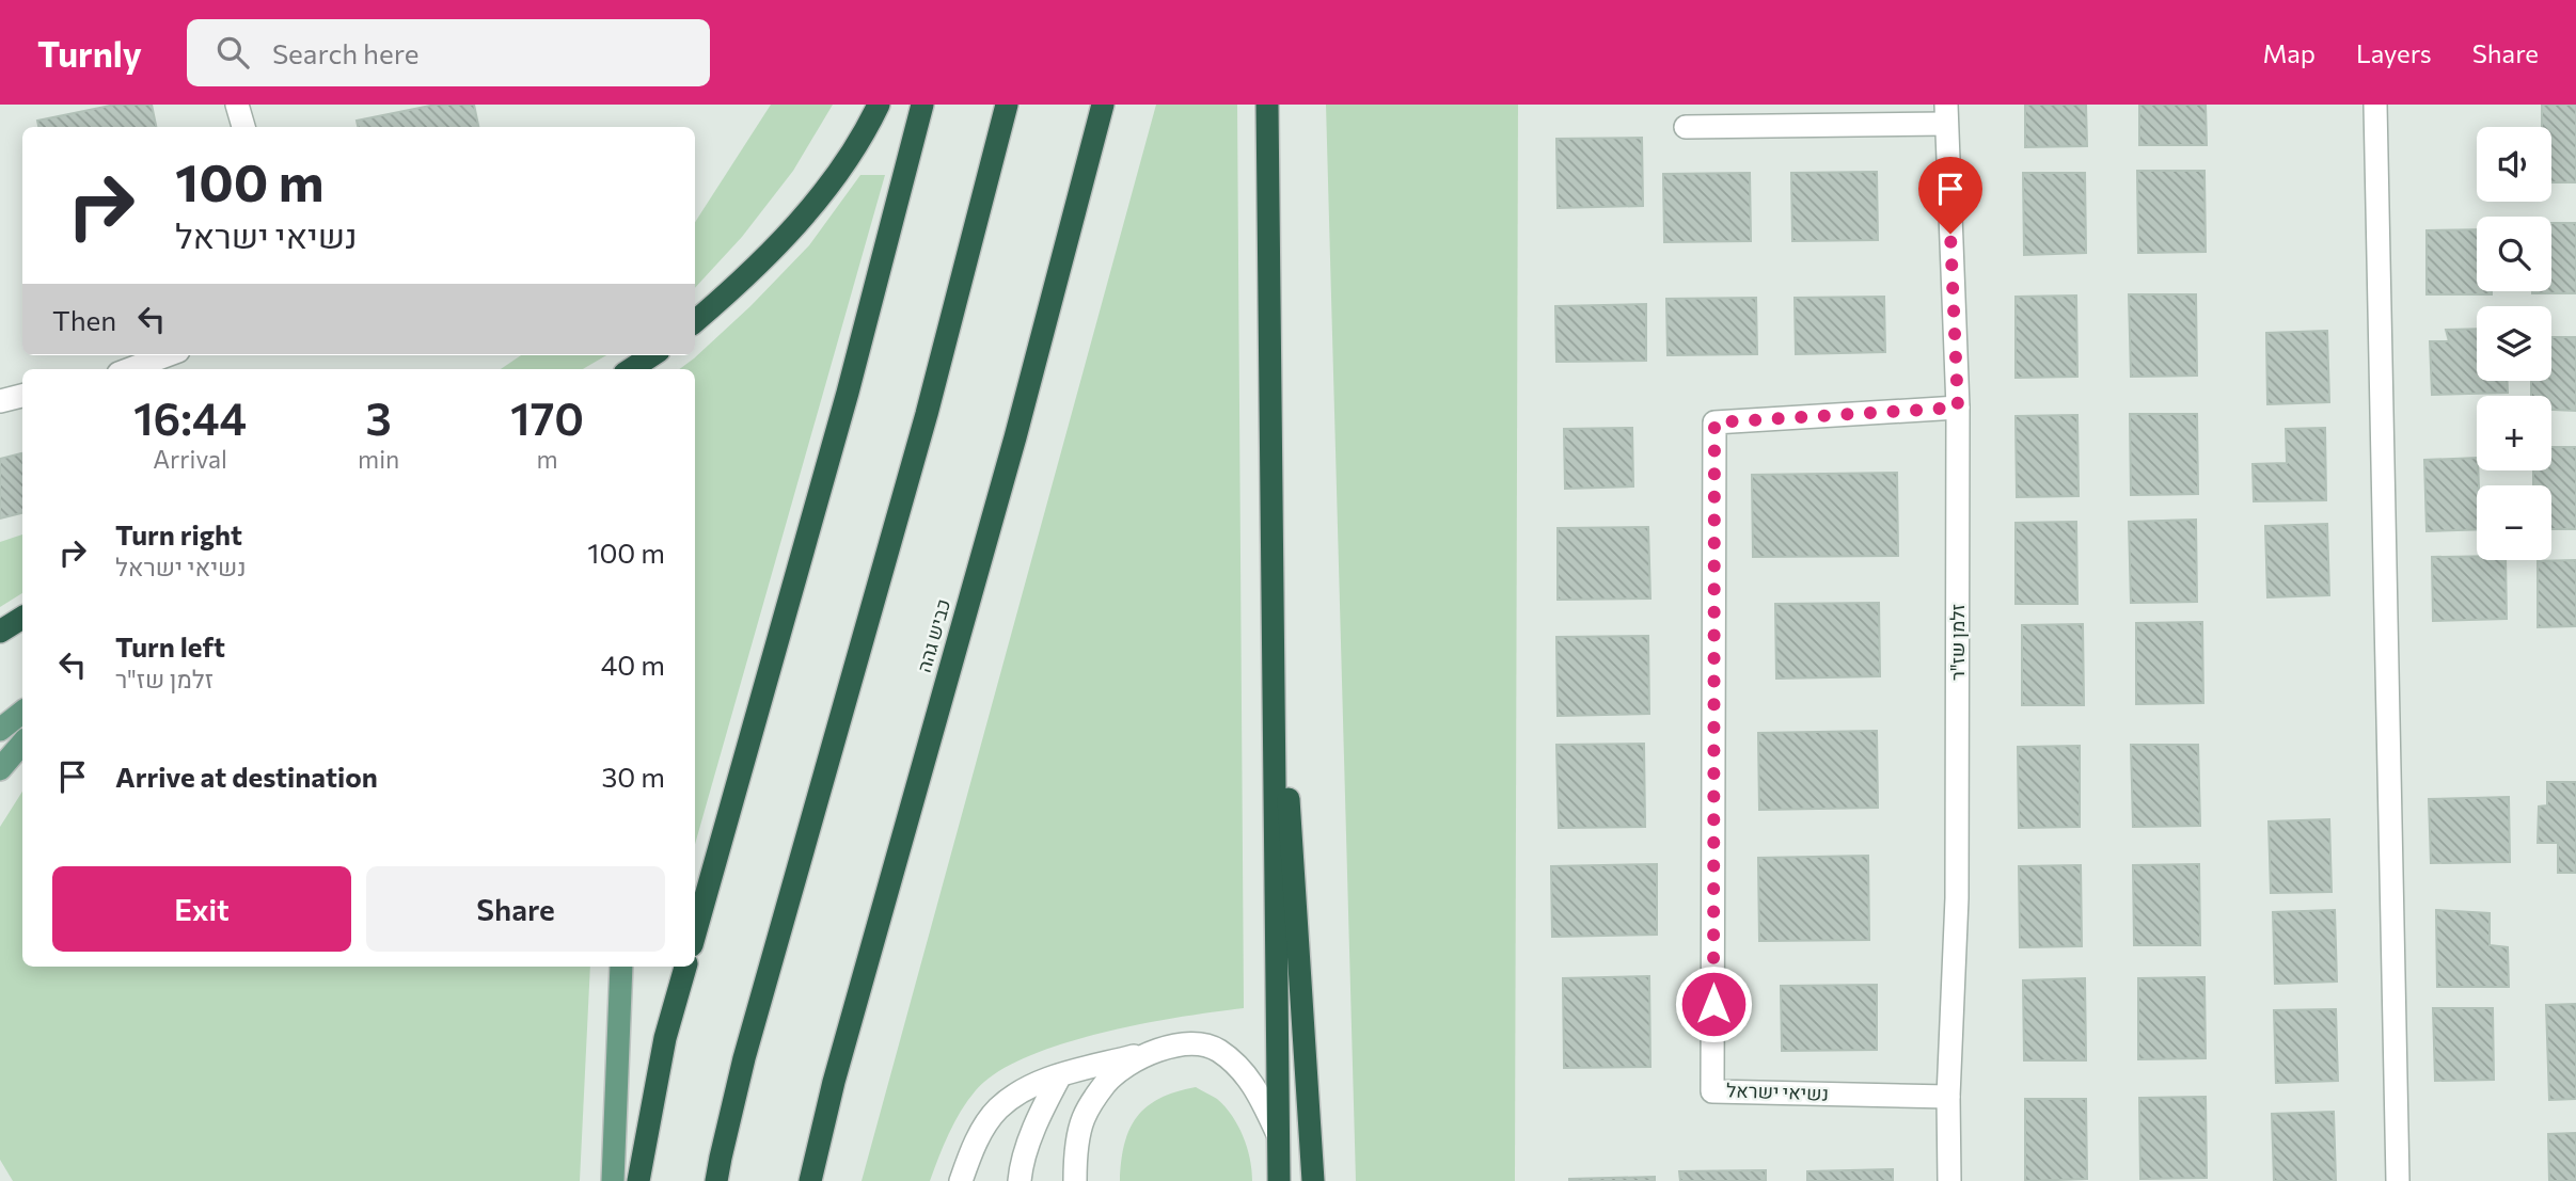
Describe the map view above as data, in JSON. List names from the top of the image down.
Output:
{
  "streets": {
    "highway": ["כביש גהה"],
    "street": ["זלמן שז\"ר", "נשיאי ישראל"]
  },
  "crossings": [
    ["זלמן שז\"ר", "נשיאי ישראל"]
  ],
  "page": {
    "header": "Turnly",
    "search": "Search here",
    "nav": ["Map", "Layers", "Share"],
    "map_buttons": ["+", "−"],
    "turn": ["100 m", "נשיאי ישראל"],
    "then": "Then",
    "eta": [
      "16:44",
      "Arrival",
      "3",
      "min",
      "170",
      "m"
    ],
    "list": [
      {
        "name": "Turn right",
        "note": "נשיאי ישראל",
        "value": "100 m"
      },
      {
        "name": "Turn left",
        "note": "זלמן שז\"ר",
        "value": "40 m"
      },
      {
        "name": "Arrive at destination",
        "value": "30 m"
      }
    ],
    "buttons": ["Exit", "Share"]
  }
}
